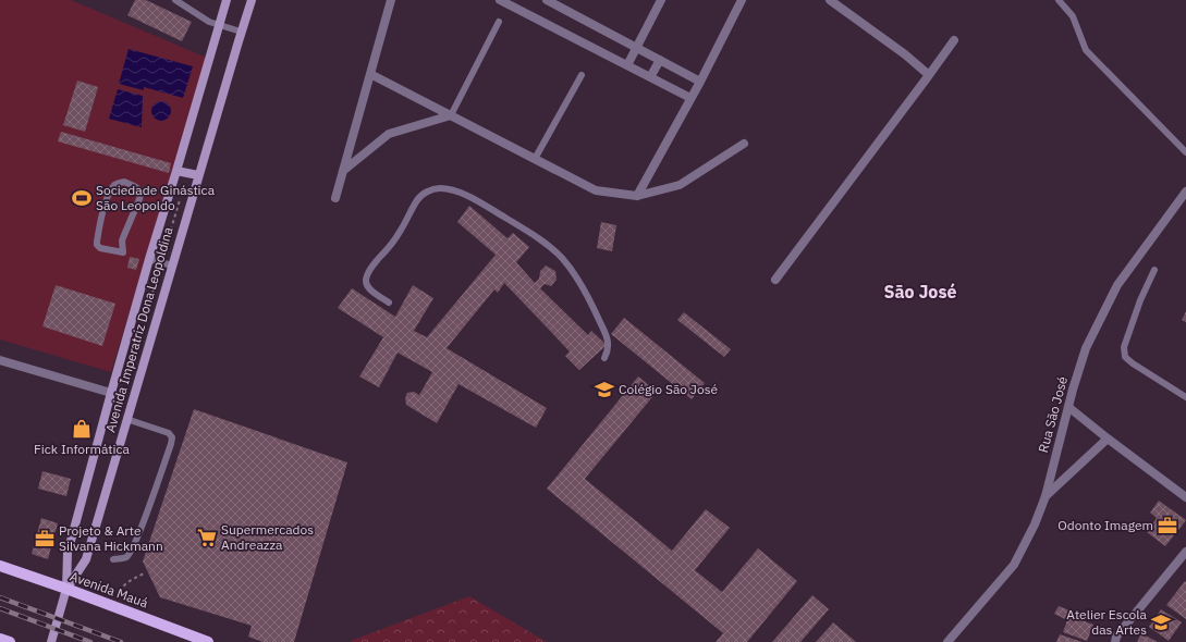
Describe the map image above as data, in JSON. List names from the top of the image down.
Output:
{
  "streets": {
    "main road": ["Avenida Imperatriz Dona Leopoldina", "Avenida Mauá"],
    "street": ["Rua São José"]
  },
  "crossings": [
    ["Avenida Imperatriz Dona Leopoldina", "Avenida Mauá"]
  ],
  "districts": ["São José"],
  "places": {
    "sports": ["Sociedade Ginástica São Leopoldo"],
    "school or university": ["Colégio São José", "Atelier Escola das Artes"],
    "shop": ["Fick Informática"],
    "office": ["Odonto Imagem", "Projeto & Arte Silvana Hickmann"],
    "supermarket": ["Supermercados Andreazza"]
  }
}
